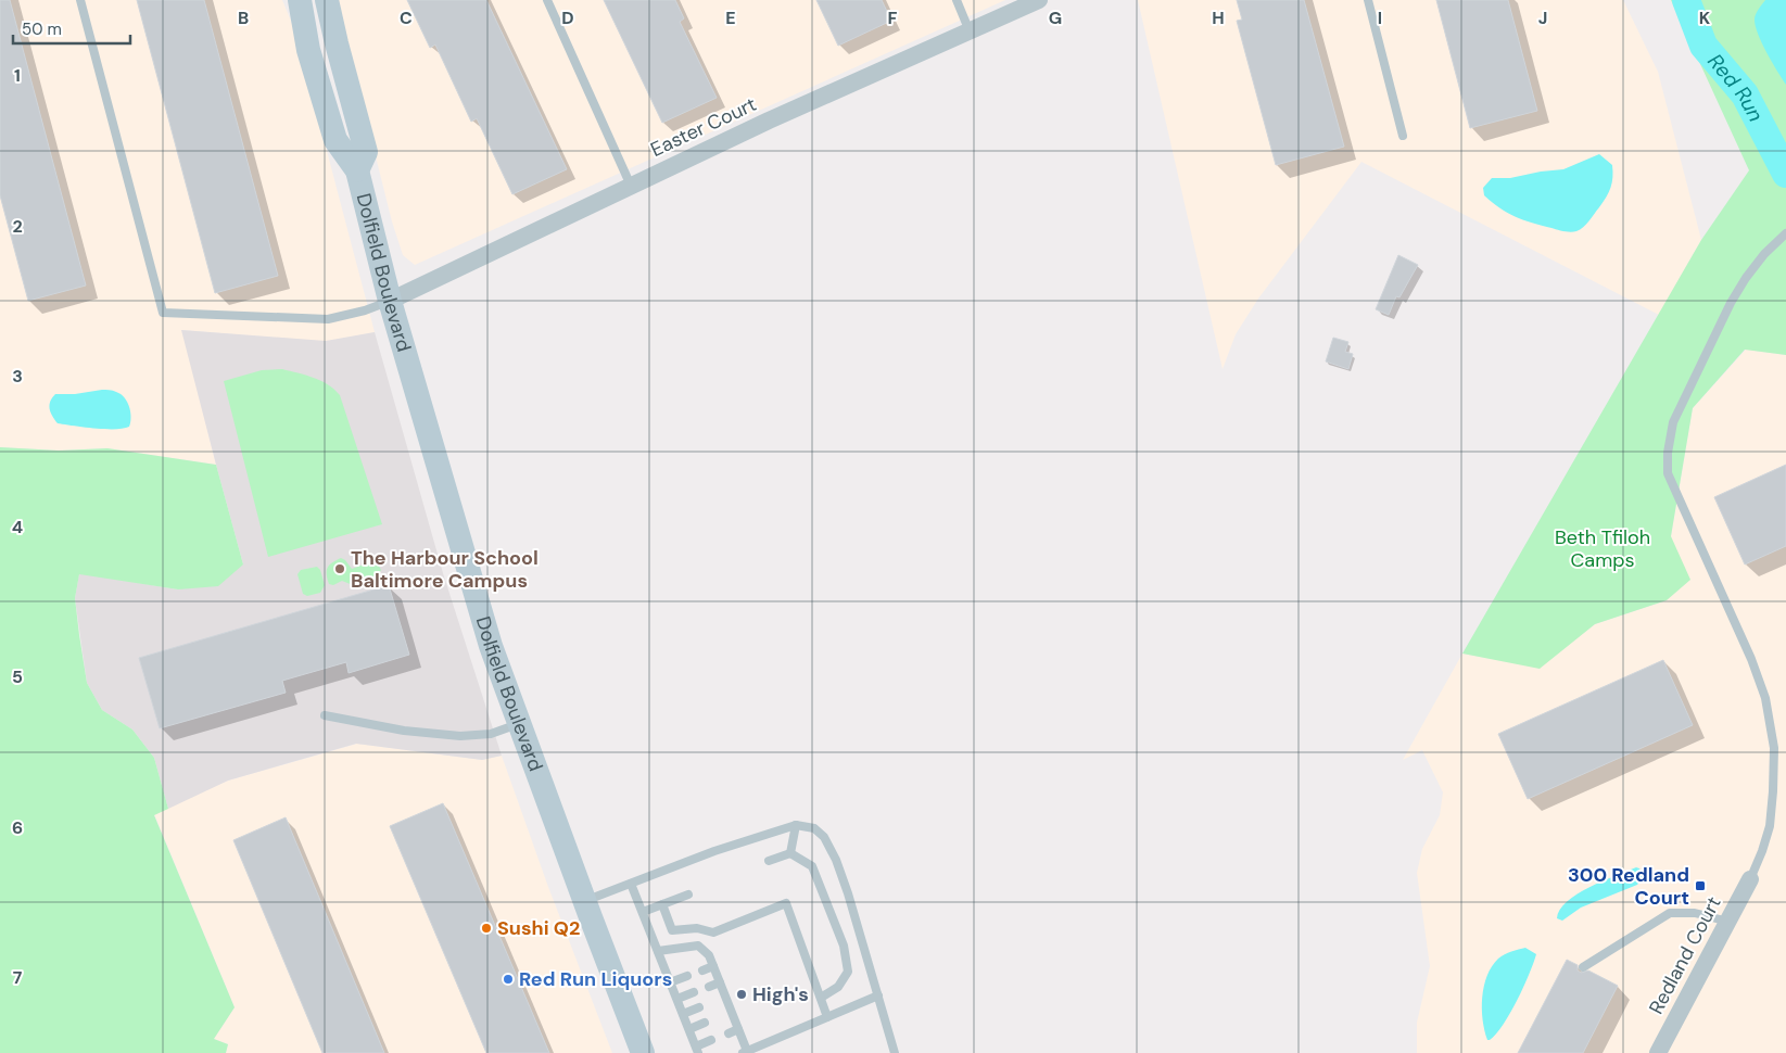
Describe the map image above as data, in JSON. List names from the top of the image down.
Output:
{
  "streets": {
    "main road": ["Dolfield Boulevard"],
    "street": ["Easter Court", "Redland Court"]
  },
  "crossings": [
    ["Easter Court", "Dolfield Boulevard"]
  ],
  "water": ["Red Run"],
  "parks": ["Beth Tfiloh Camps"],
  "places": {
    "other": [
      "The Harbour School Baltimore Campus",
      "Sushi Q2",
      "Red Run Liquors",
      "High's"
    ],
    "transit": ["300 Redland Court"]
  },
  "scale_bar": "50 m",
  "grid": {
    "columns": [
      "B",
      "C",
      "D",
      "E",
      "F",
      "G",
      "H",
      "I",
      "J",
      "K"
    ],
    "rows": [
      "1",
      "2",
      "3",
      "4",
      "5",
      "6",
      "7"
    ]
  }
}
